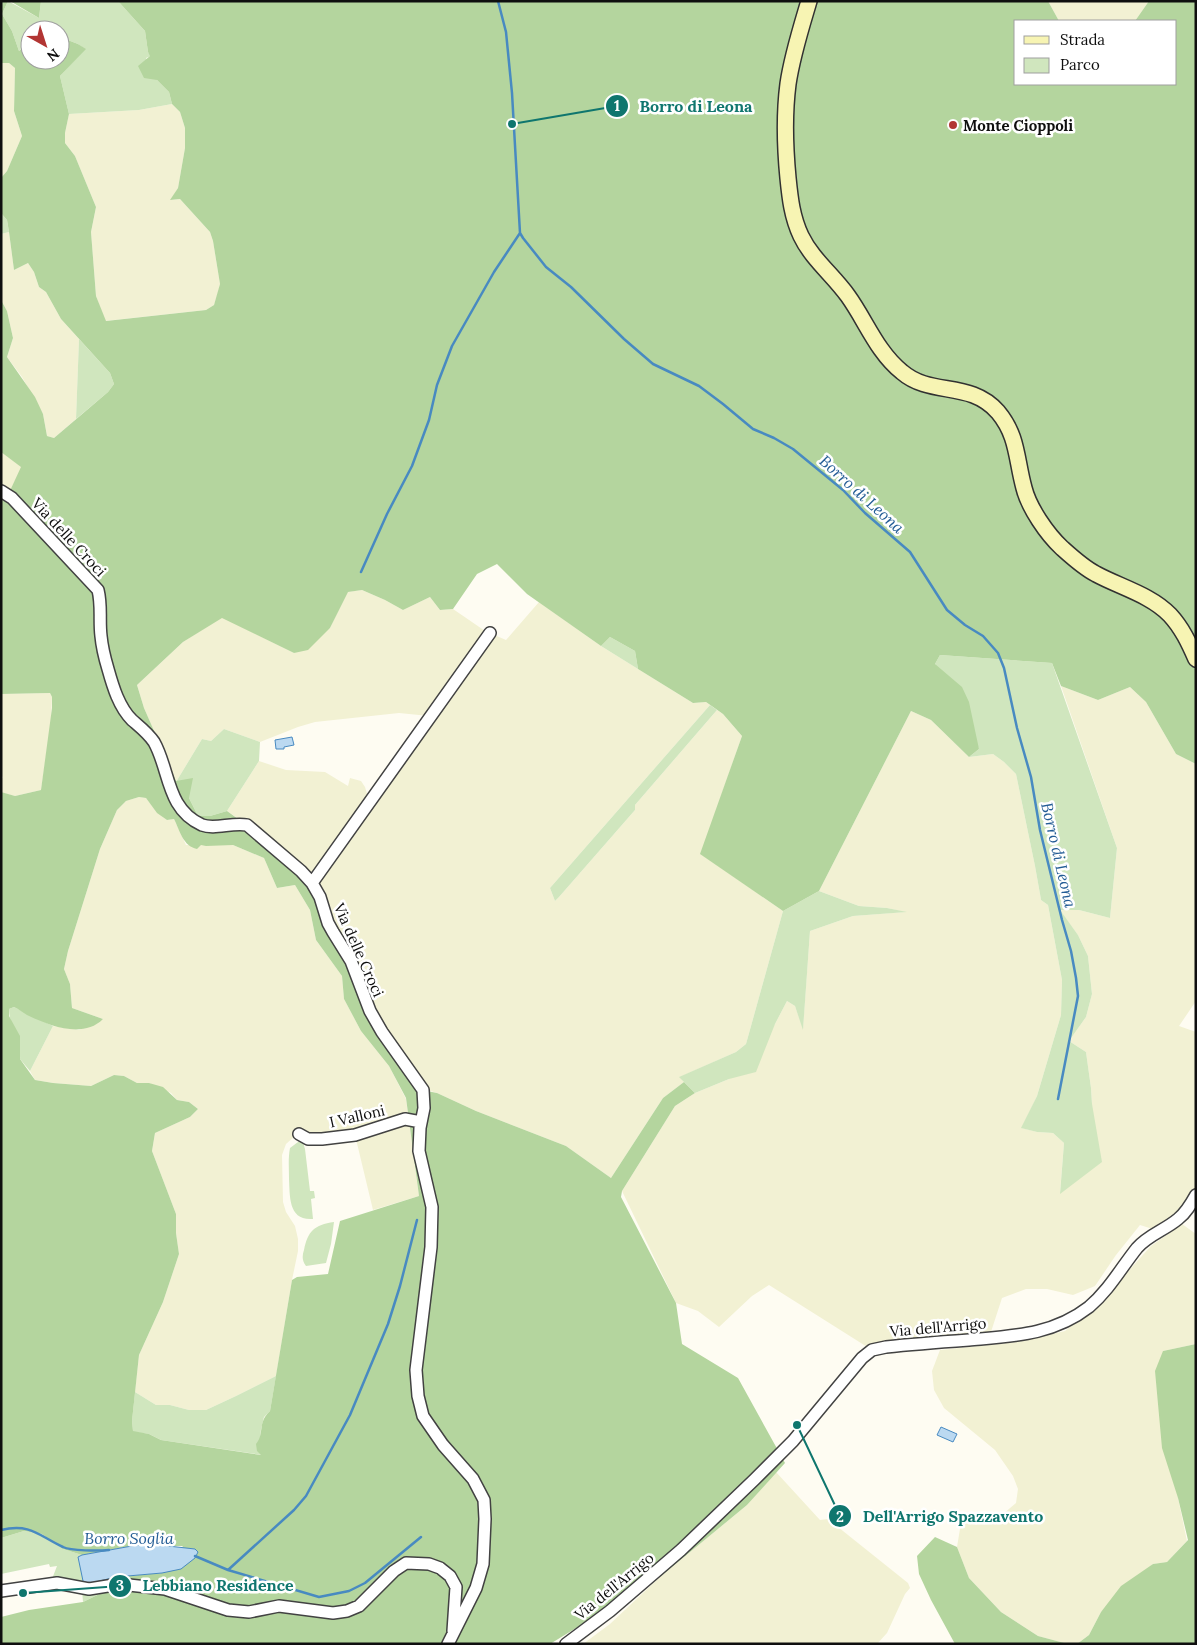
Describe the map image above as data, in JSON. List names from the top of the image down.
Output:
{
  "streets": {
    "street": ["Via delle Croci", "I Valloni", "Via dell'Arrigo"]
  },
  "crossings": [
    ["Via delle Croci", "I Valloni"]
  ],
  "water": ["Borro di Leona", "Borro Soglia"],
  "places": [
    "Borro di Leona",
    "Monte Cioppoli",
    "Dell'Arrigo Spazzavento",
    "Lebbiano Residence"
  ],
  "legend": ["Strada", "Parco"],
  "north": "bottom right"
}
